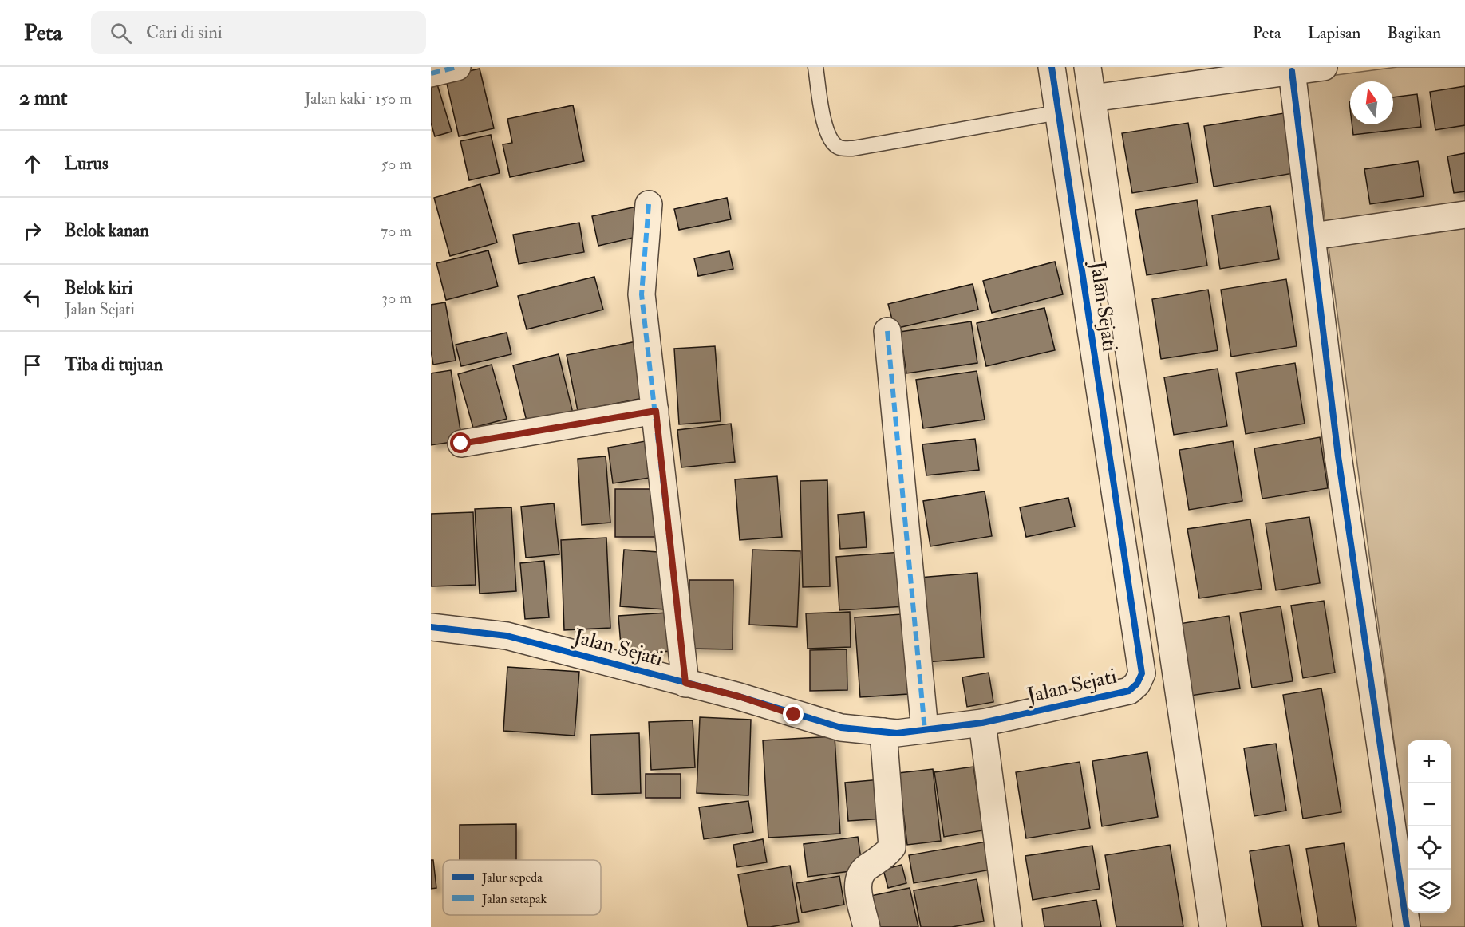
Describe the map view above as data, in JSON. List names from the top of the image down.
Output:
{
  "streets": {
    "street": ["Jalan Sejati"]
  },
  "legend": ["Jalur sepeda", "Jalan setapak"],
  "north": "top",
  "page": {
    "header": "Peta",
    "search": "Cari di sini",
    "nav": ["Peta", "Lapisan", "Bagikan"],
    "heading": ["2 mnt", "Jalan kaki · 150 m"],
    "list": [
      ["Lurus", "50 m"],
      ["Belok kanan", "70 m"],
      ["Belok kiri", "Jalan Sejati", "30 m"],
      "Tiba di tujuan"
    ],
    "map_buttons": ["+", "−"]
  }
}
